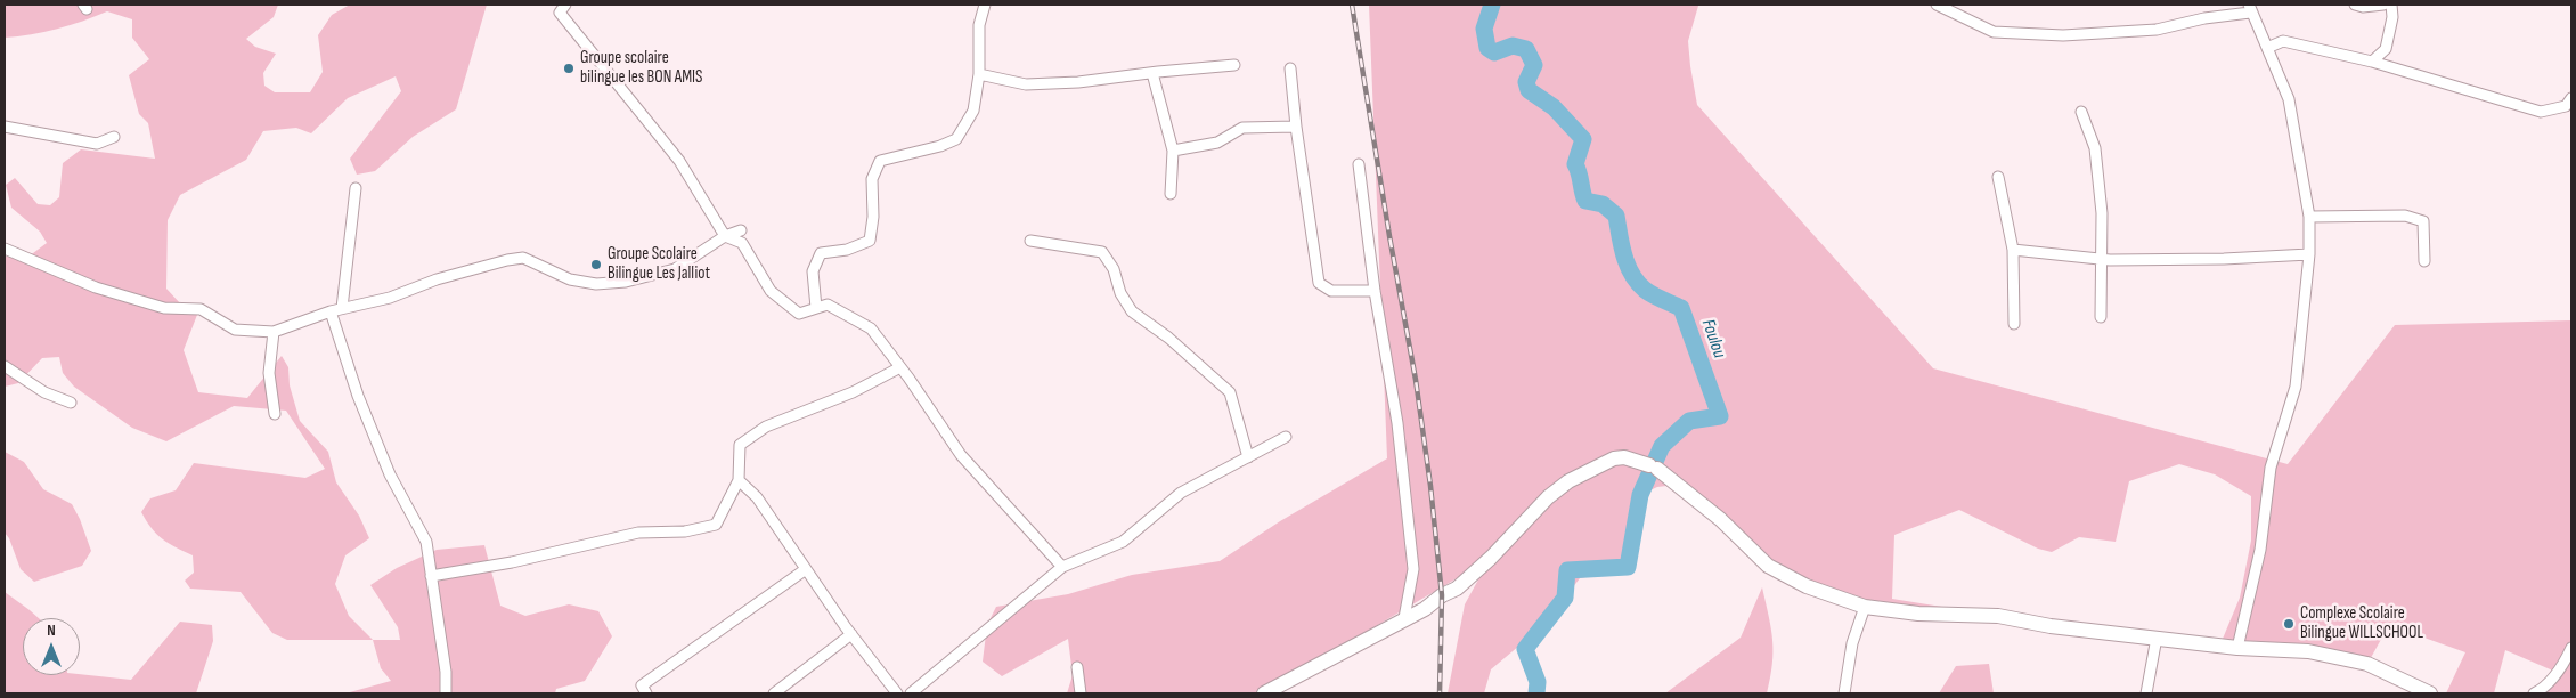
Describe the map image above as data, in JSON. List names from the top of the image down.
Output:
{
  "water": ["Foulou"],
  "places": ["Groupe scolaire bilingue les BON AMIS", "Groupe Scolaire Bilingue Les Jalliot", "Complexe Scolaire Bilingue WILLSCHOOL"],
  "north": "top"
}
